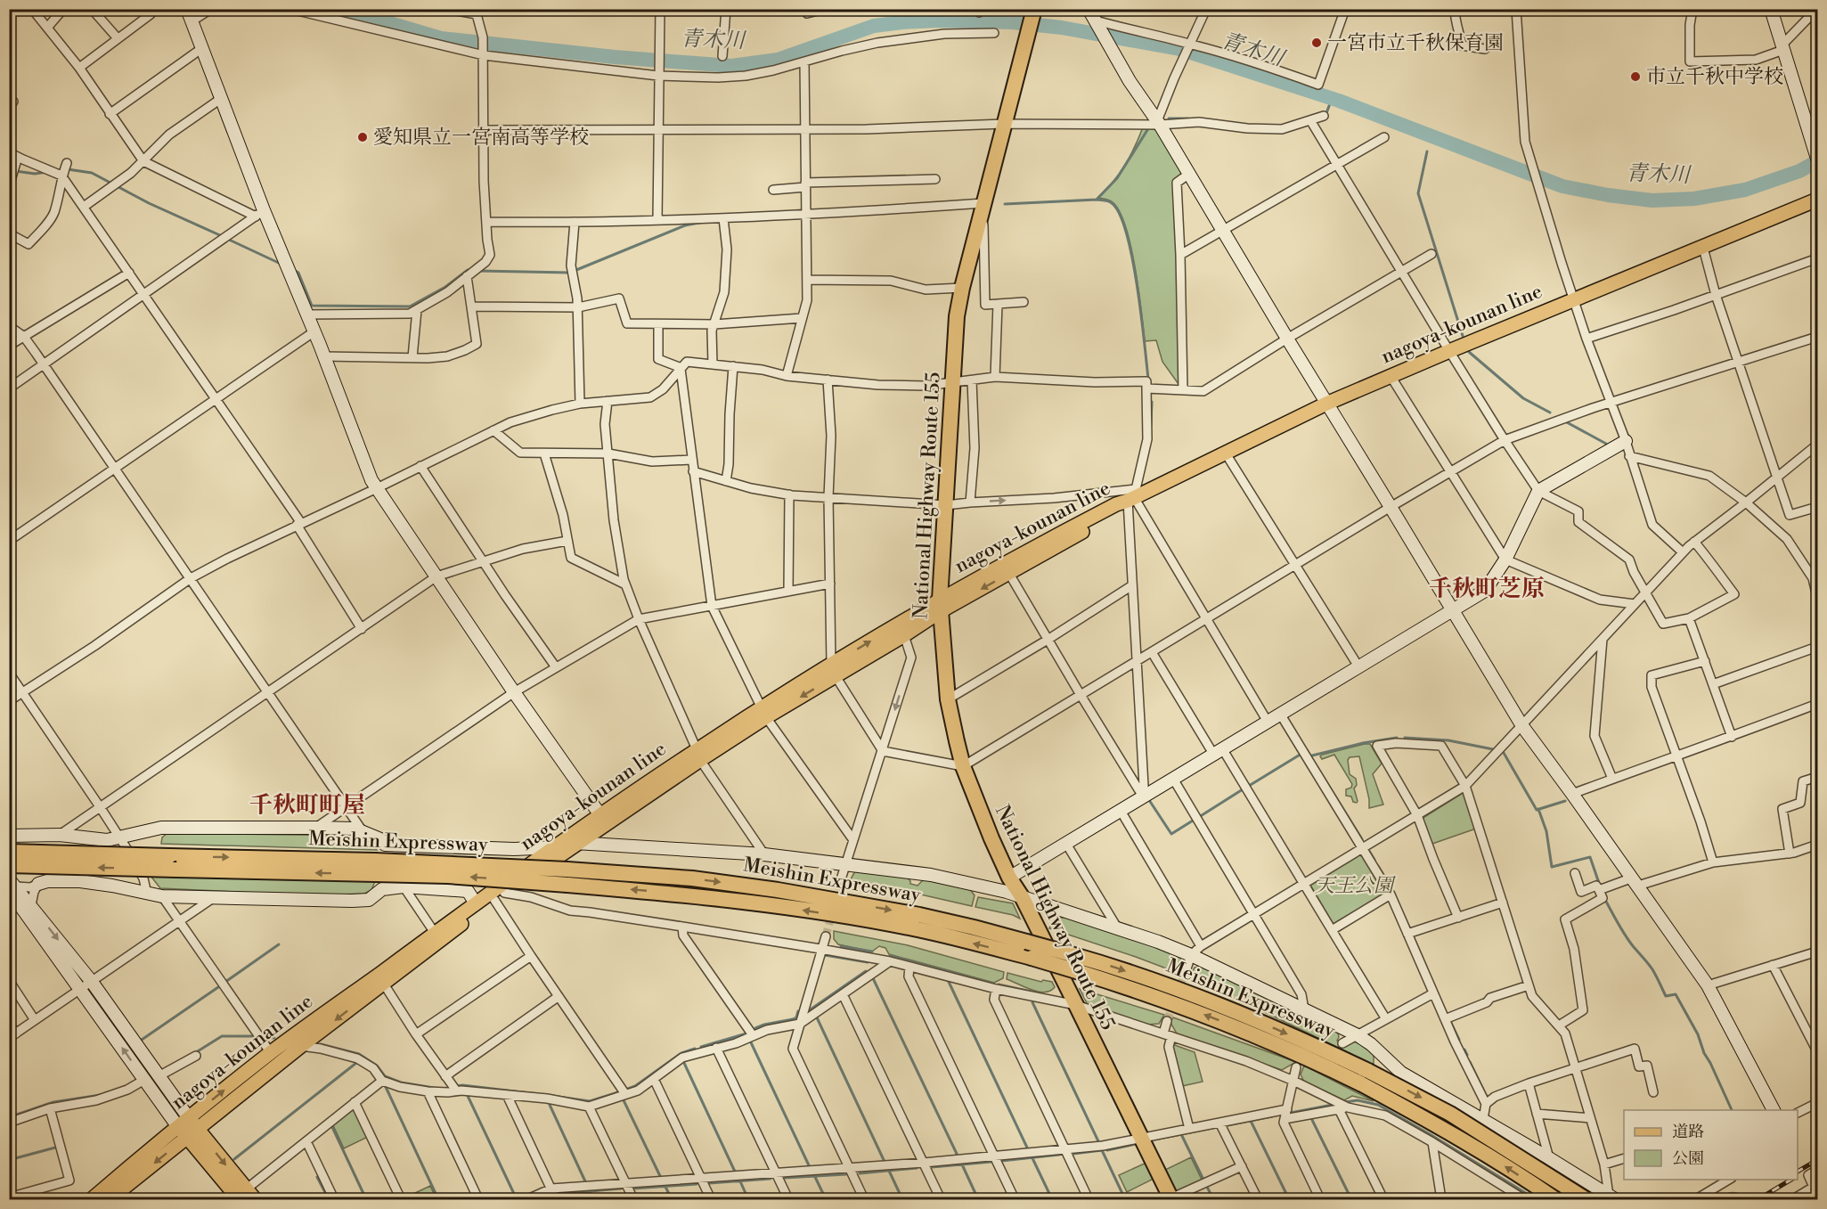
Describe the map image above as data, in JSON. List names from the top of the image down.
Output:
{
  "streets": {
    "highway": ["National Highway Route 155", "Meishin Expressway"],
    "main road": ["nagoya-kounan line"]
  },
  "crossings": [
    ["nagoya-kounan line", "National Highway Route 155"]
  ],
  "districts": ["千秋町芝原", "千秋町町屋"],
  "water": ["青木川"],
  "parks": ["天王公園"],
  "places": ["一宮市立千秋保育園", "市立千秋中学校", "愛知県立一宮南高等学校"],
  "legend": ["道路", "公園"]
}
